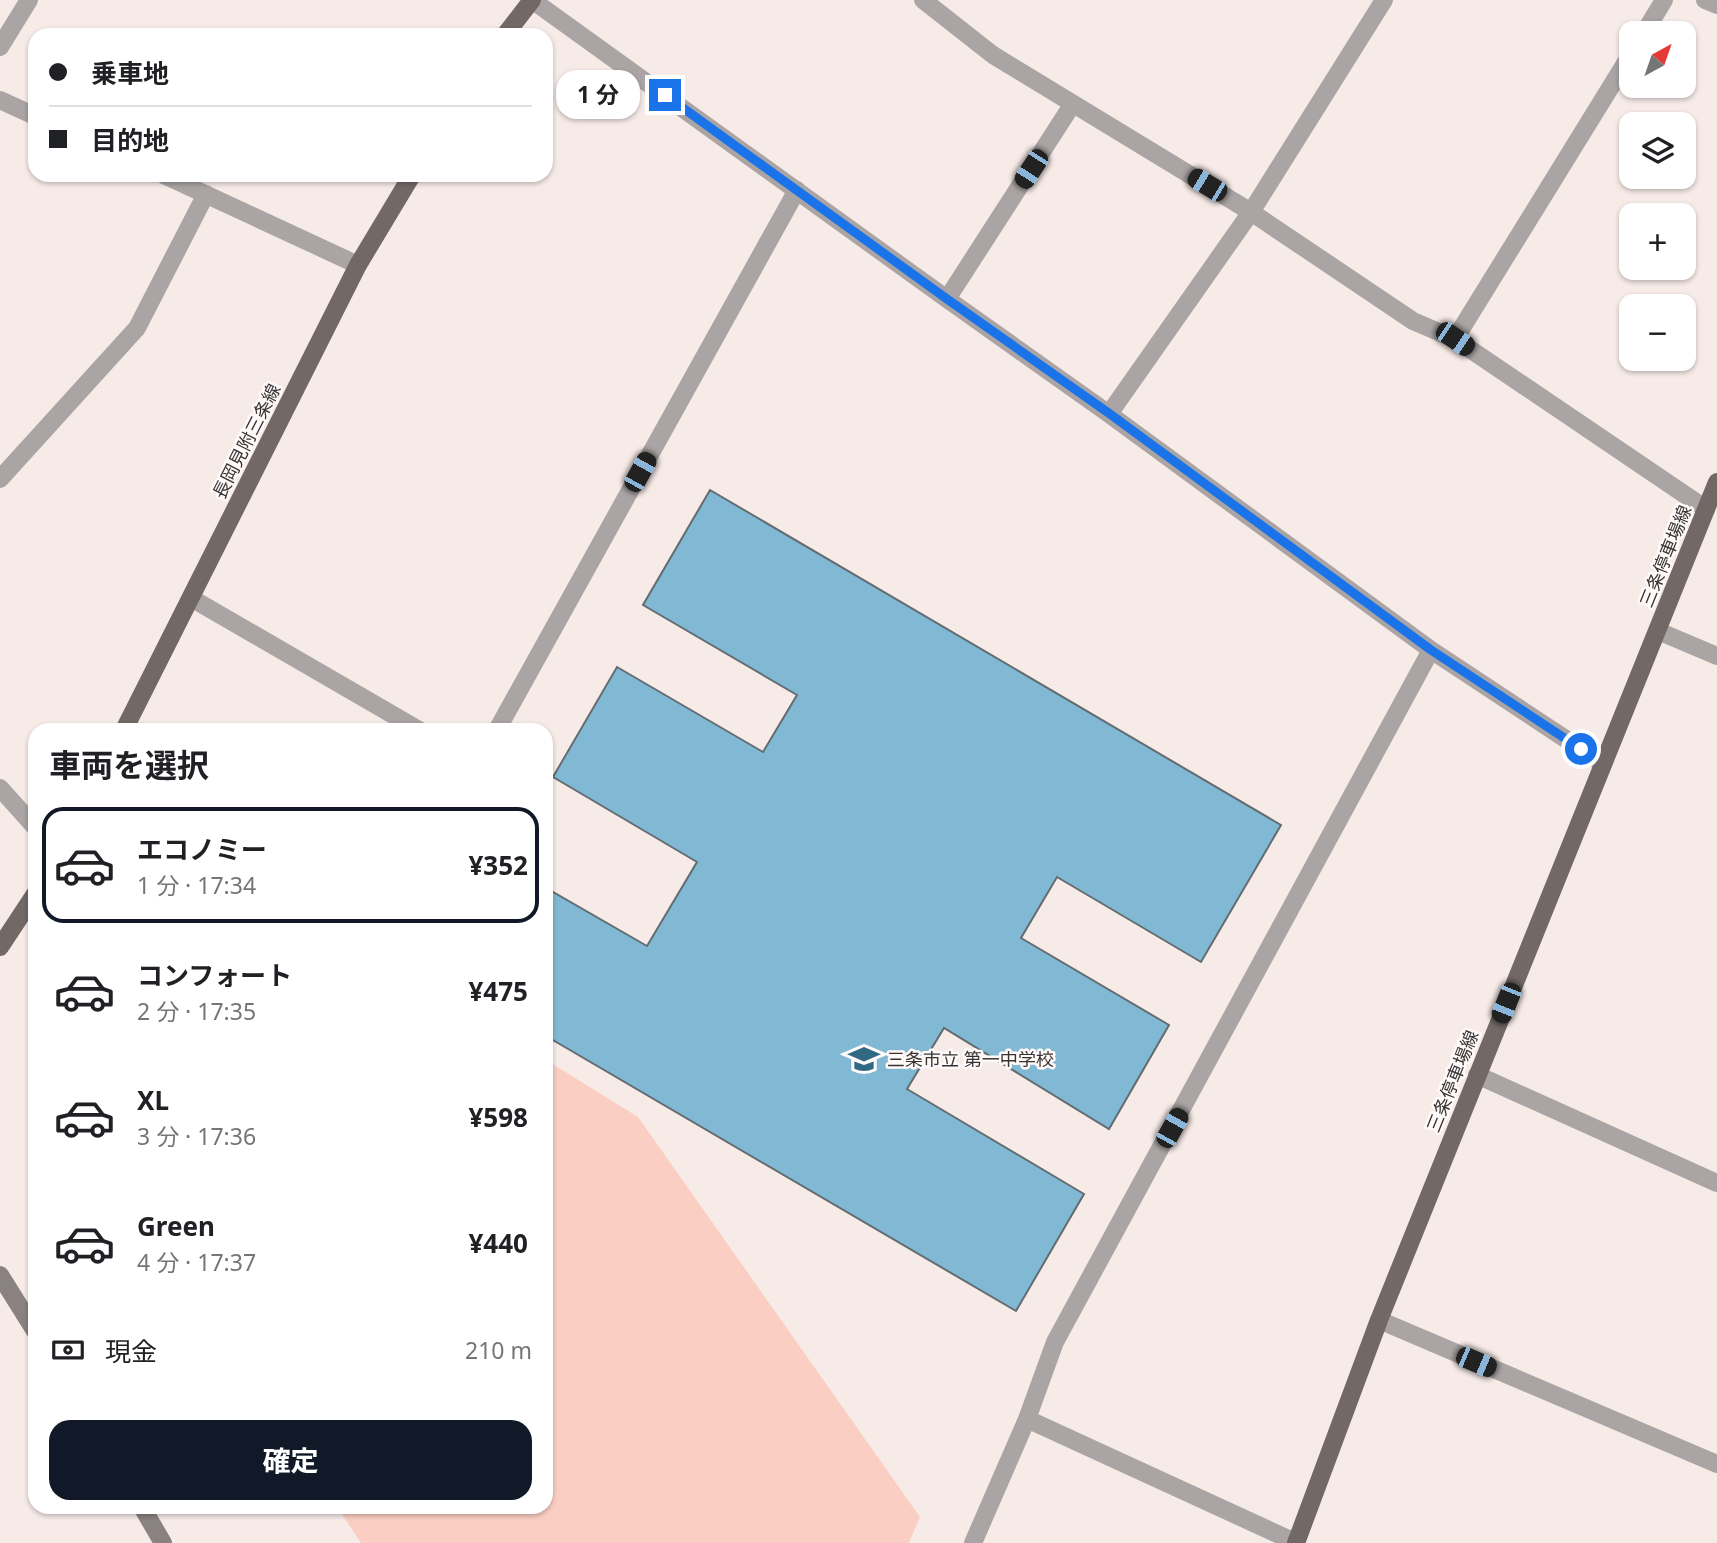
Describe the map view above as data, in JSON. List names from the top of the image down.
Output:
{
  "streets": {
    "main road": ["長岡見附三条線", "三条停車場線"]
  },
  "places": {
    "school or university": ["三条市立 第一中学校"]
  },
  "north": "top right",
  "page": {
    "map_buttons": ["+", "−"],
    "banner": ["乗車地", "目的地"],
    "bubble": "1 分",
    "heading": "車両を選択",
    "list": [
      {
        "name": "エコノミー",
        "note": "1 分 · 17:34",
        "value": "¥352"
      },
      {
        "name": "コンフォート",
        "note": "2 分 · 17:35",
        "value": "¥475"
      },
      {
        "name": "XL",
        "note": "3 分 · 17:36",
        "value": "¥598"
      },
      {
        "name": "Green",
        "note": "4 分 · 17:37",
        "value": "¥440"
      }
    ],
    "pay": ["現金", "210 m"],
    "buttons": "確定"
  }
}
